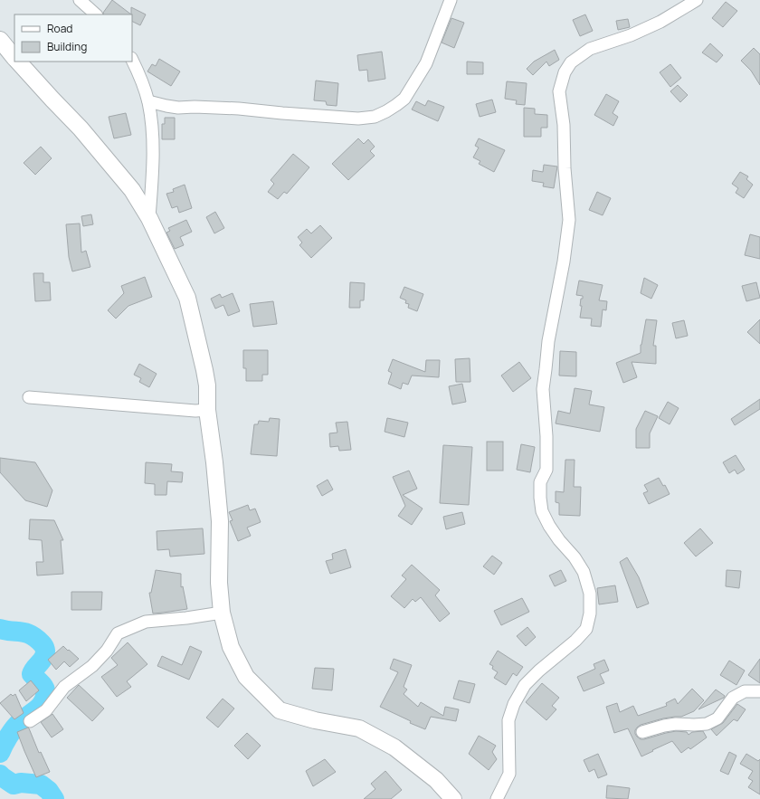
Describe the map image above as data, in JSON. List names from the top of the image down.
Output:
{
  "legend": ["Road", "Building"]
}
